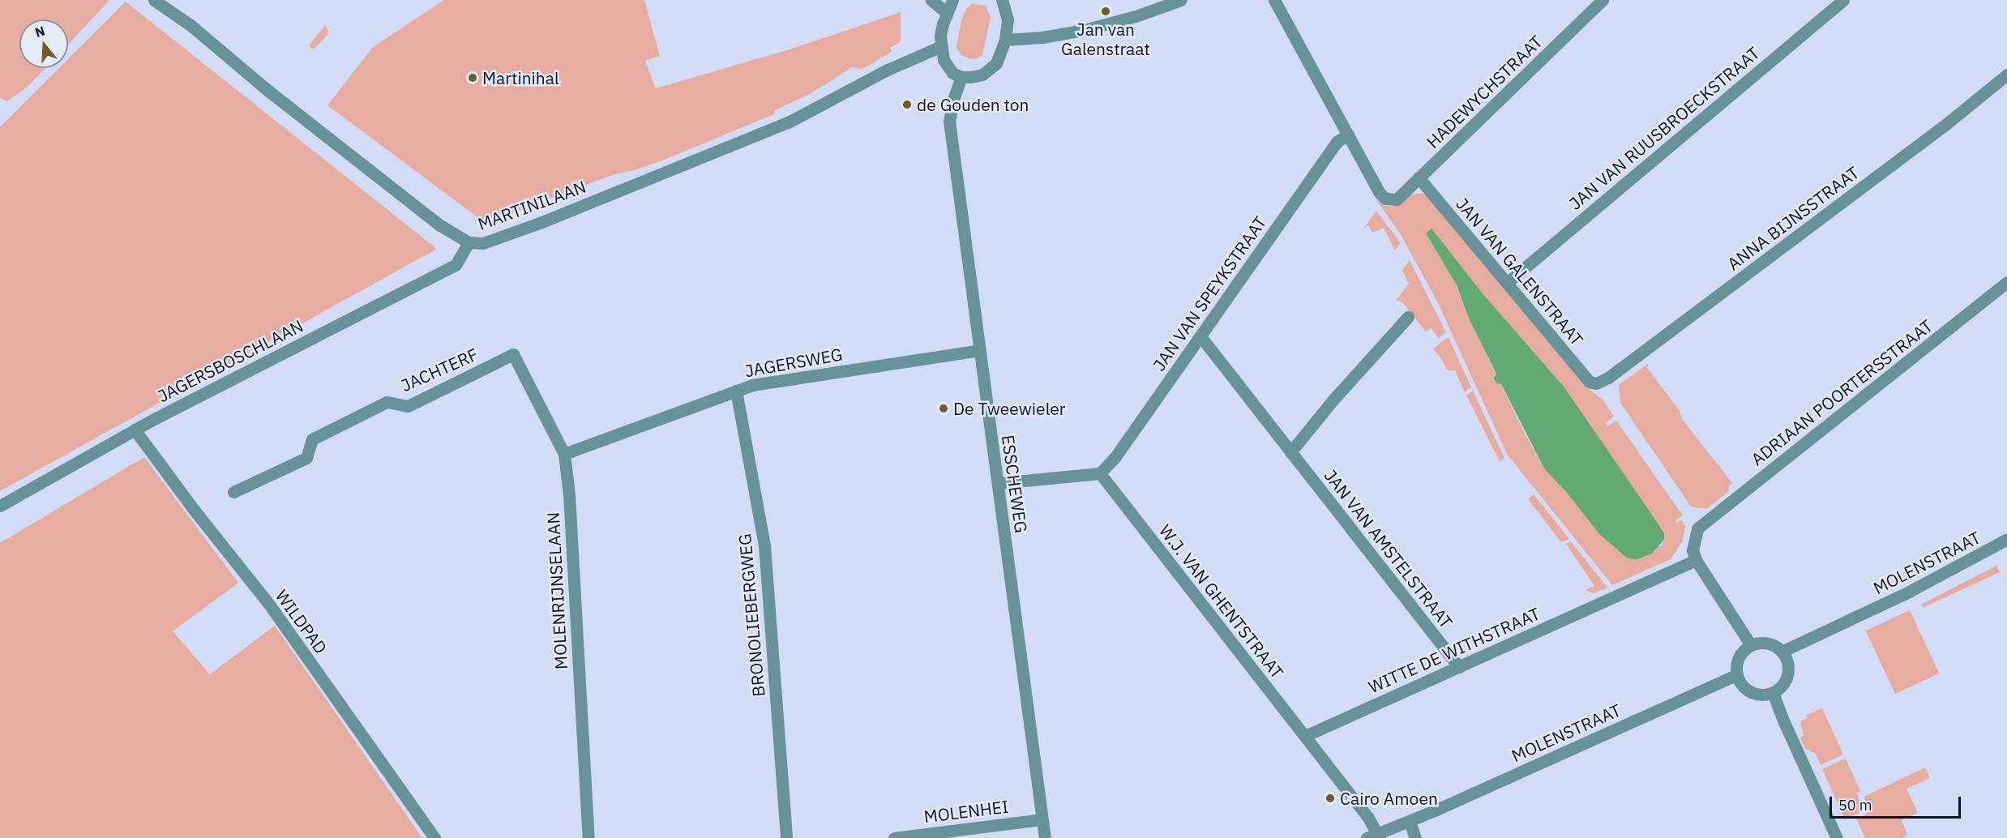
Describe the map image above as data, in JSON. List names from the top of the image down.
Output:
{
  "streets": {
    "street": [
      "HADEWYCHSTRAAT",
      "JAN VAN RUUSBROECKSTRAAT",
      "MARTINILAAN",
      "ANNA BIJNSSTRAAT",
      "JAN VAN GALENSTRAAT",
      "JAN VAN SPEYKSTRAAT",
      "JAGERSBOSCHLAAN",
      "JAGERSWEG",
      "JACHTERF",
      "ADRIAAN POORTERSSTRAAT",
      "ESSCHEWEG",
      "JAN VAN AMSTELSTRAAT",
      "MOLENSTRAAT",
      "MOLENRIJNSELAAN",
      "W.J. VAN GHENTSTRAAT",
      "BRONOLIEBERGWEG",
      "WILDPAD",
      "WITTE DE WITHSTRAAT",
      "MOLENHEI"
    ]
  },
  "crossings": [
    ["HADEWYCHSTRAAT", "JAN VAN GALENSTRAAT"],
    ["HADEWYCHSTRAAT", "JAN VAN SPEYKSTRAAT"],
    ["JAN VAN RUUSBROECKSTRAAT", "JAN VAN GALENSTRAAT"],
    ["MARTINILAAN", "JAGERSBOSCHLAAN"],
    ["ANNA BIJNSSTRAAT", "JAN VAN GALENSTRAAT"],
    ["JAN VAN SPEYKSTRAAT", "JAN VAN AMSTELSTRAAT"],
    ["JAN VAN SPEYKSTRAAT", "W.J. VAN GHENTSTRAAT"],
    ["JAGERSBOSCHLAAN", "WILDPAD"],
    ["JAGERSWEG", "ESSCHEWEG"],
    ["JAGERSWEG", "MOLENRIJNSELAAN"],
    ["JAGERSWEG", "BRONOLIEBERGWEG"],
    ["JACHTERF", "MOLENRIJNSELAAN"],
    ["ADRIAAN POORTERSSTRAAT", "WITTE DE WITHSTRAAT"],
    ["ESSCHEWEG", "MOLENHEI"],
    ["JAN VAN AMSTELSTRAAT", "WITTE DE WITHSTRAAT"],
    ["MOLENSTRAAT", "W.J. VAN GHENTSTRAAT"],
    ["W.J. VAN GHENTSTRAAT", "WITTE DE WITHSTRAAT"]
  ],
  "places": [
    "Jan van Galenstraat",
    "Martinihal",
    "de Gouden ton",
    "De Tweewieler",
    "Cairo Amoen"
  ],
  "scale_bar": "50 m",
  "north": "top"
}
